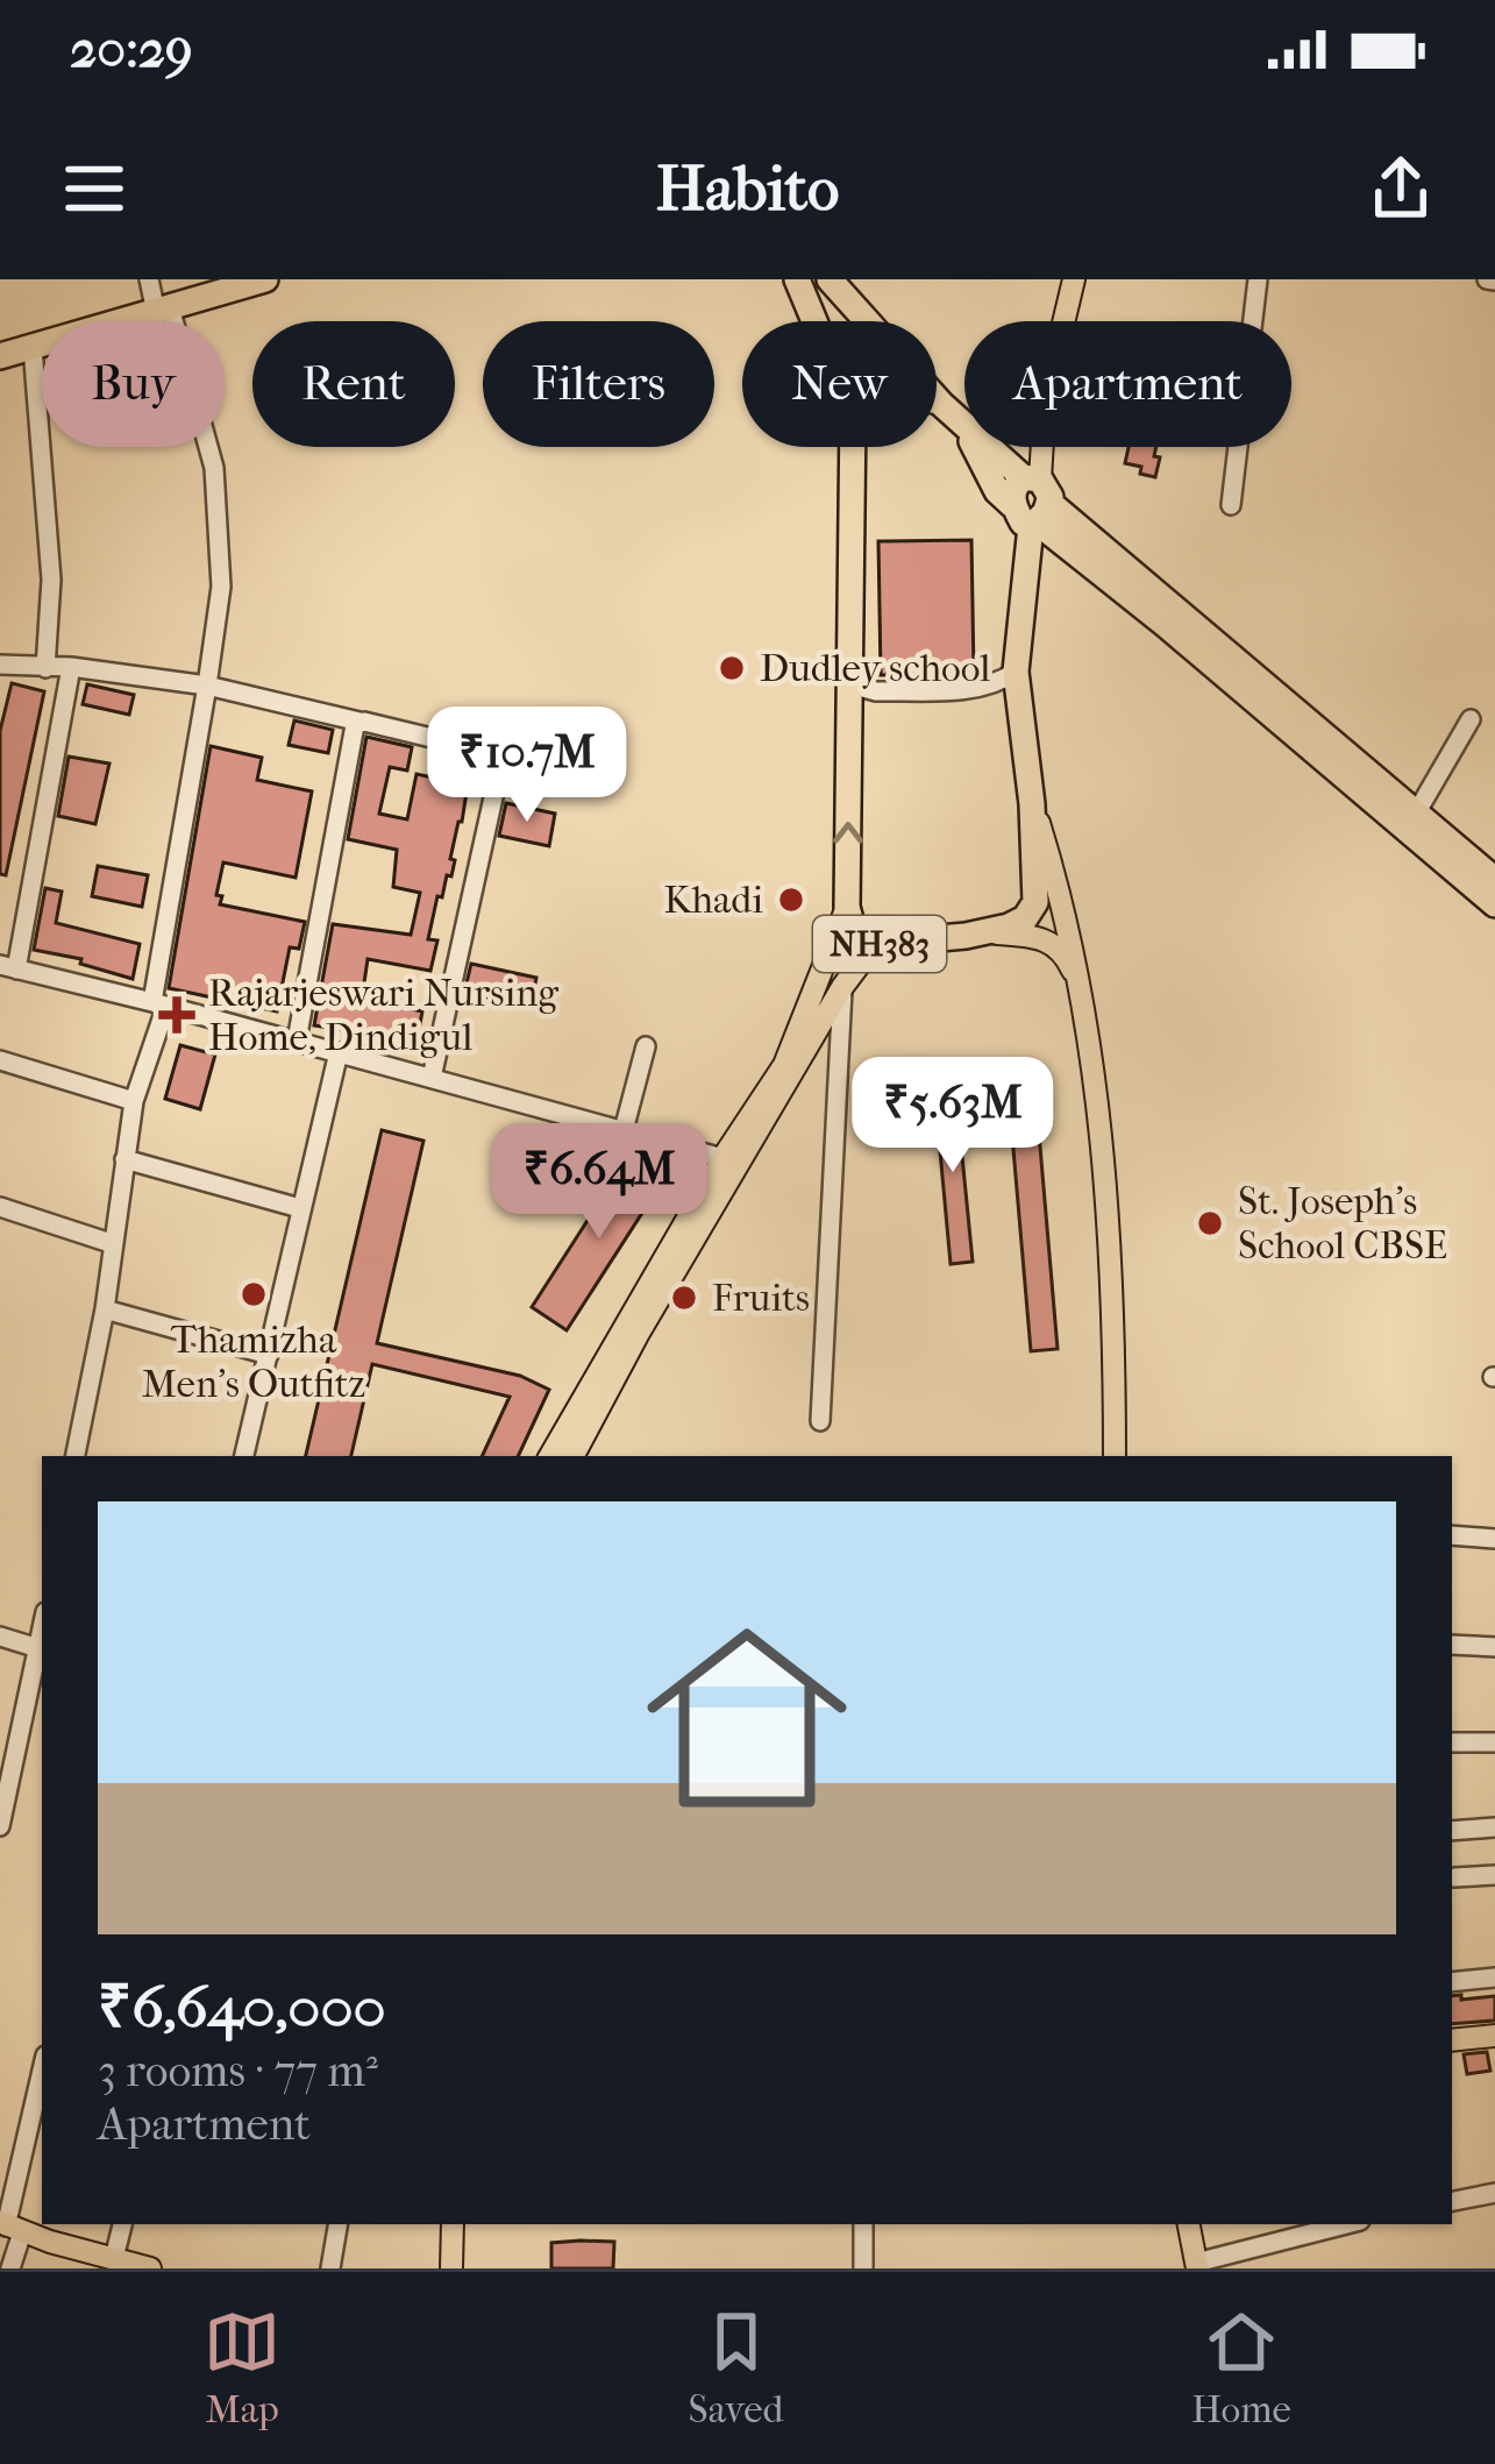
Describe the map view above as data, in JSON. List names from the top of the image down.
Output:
{
  "streets": {
    "highway": ["NH383"]
  },
  "places": {
    "other": [
      "Dudley school",
      "Khadi",
      "St. Joseph's School CBSE",
      "Thamizha Men's Outfitz",
      "Fruits"
    ],
    "health": ["Rajarjeswari Nursing Home, Dindigul"]
  },
  "page": {
    "status": "20:29",
    "header": "Habito",
    "chip": [
      "Buy",
      "Rent",
      "Filters",
      "New",
      "Apartment"
    ],
    "price": ["₹10.7M", "₹5.63M", "₹6.64M"],
    "list": [
      {
        "name": "₹6,640,000",
        "note": "3 rooms · 77 m² · Apartment"
      }
    ],
    "tabs": ["Map", "Saved", "Home"]
  }
}
